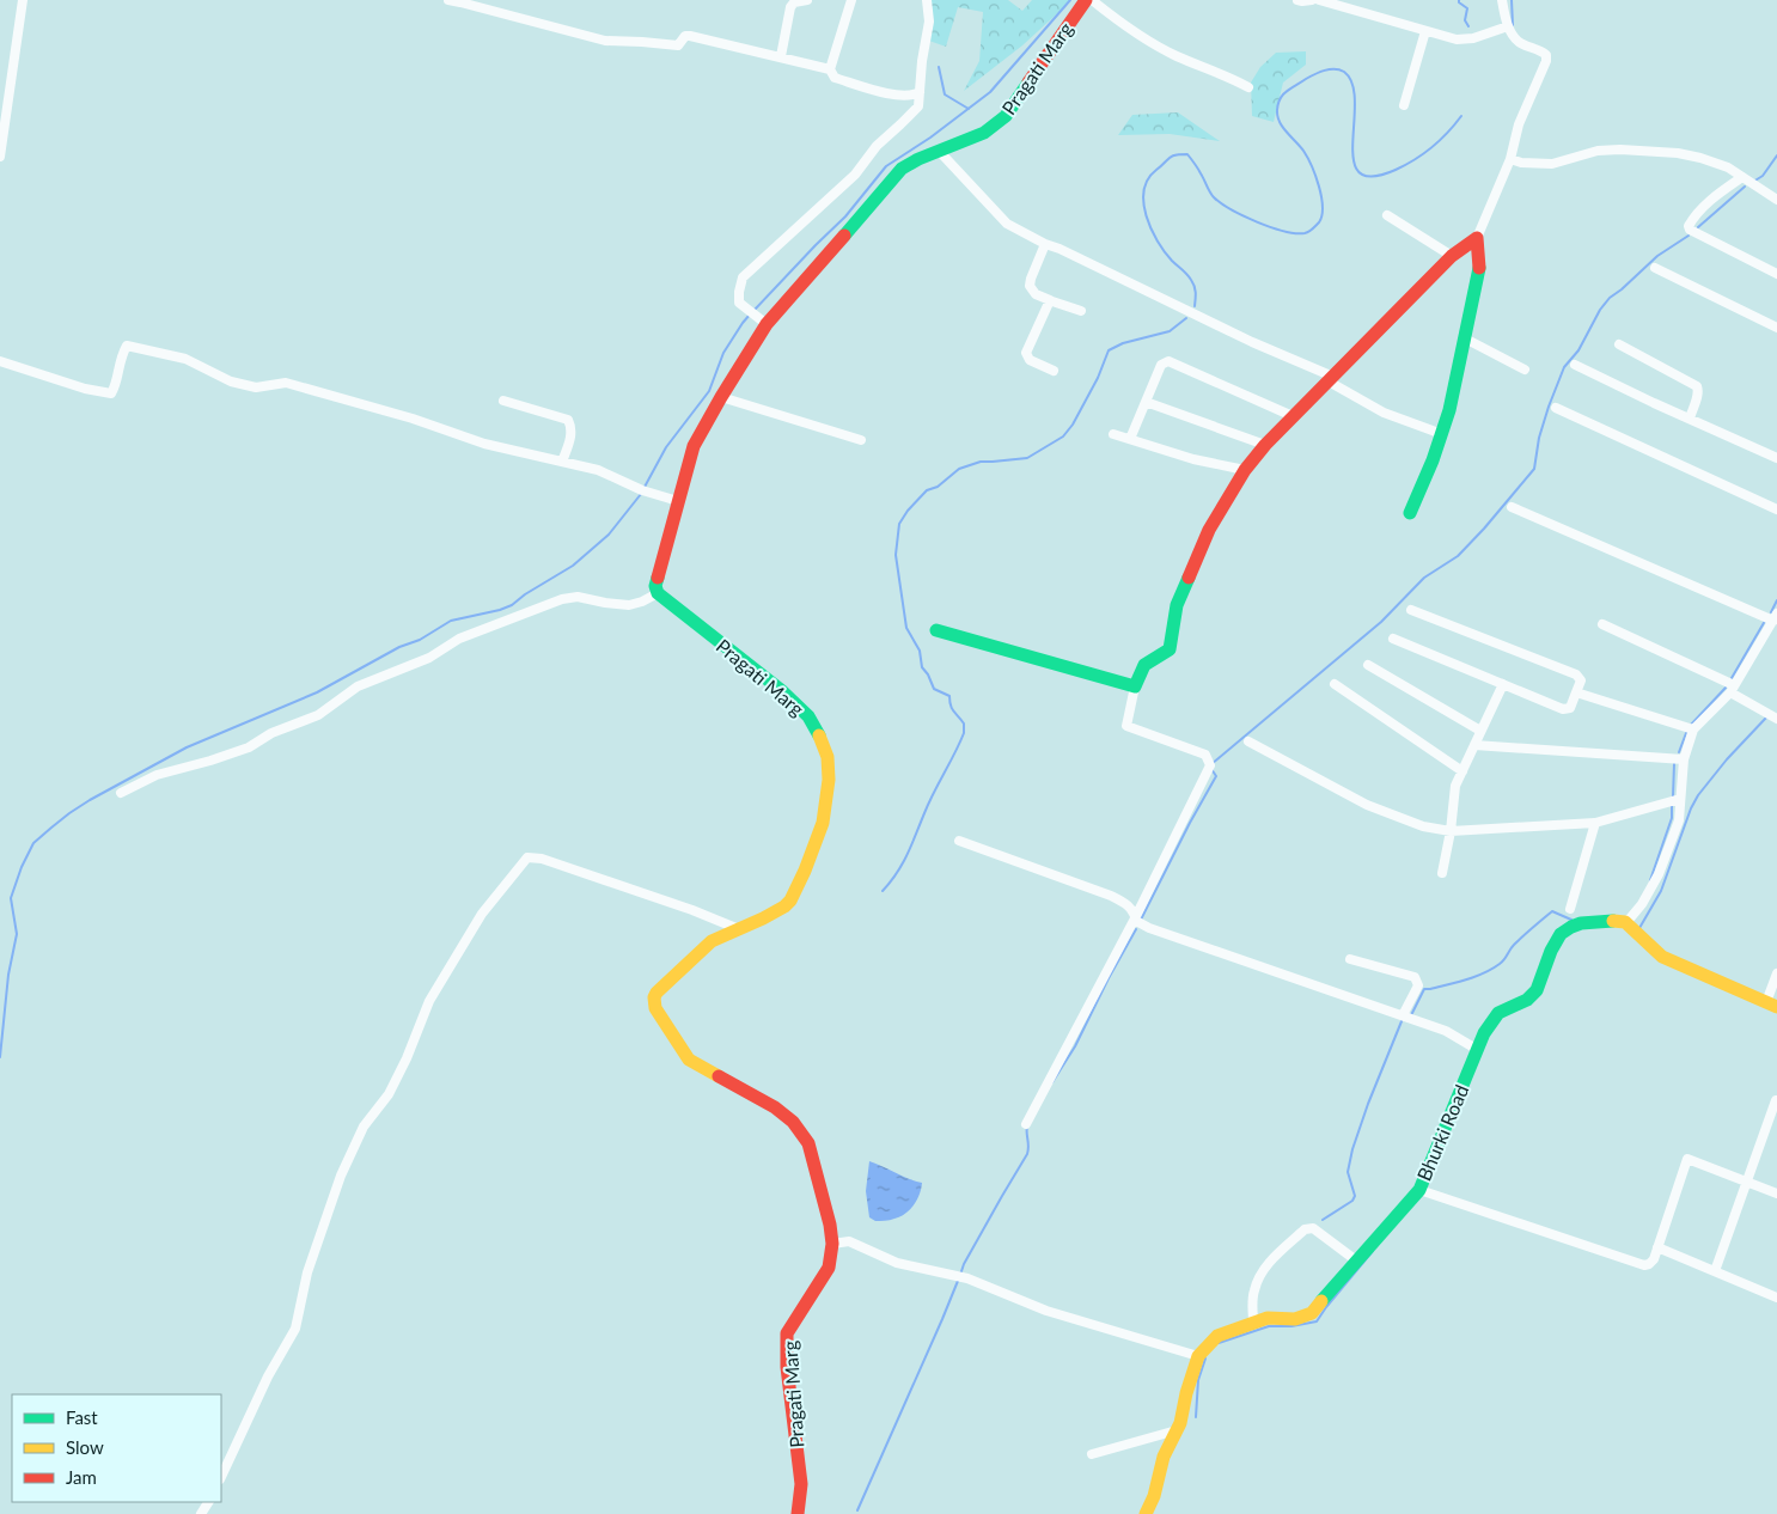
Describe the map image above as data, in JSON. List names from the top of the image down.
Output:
{
  "streets": {
    "street": ["Pragati Marg", "Bhurki Road"]
  },
  "legend": ["Fast", "Slow", "Jam"]
}
